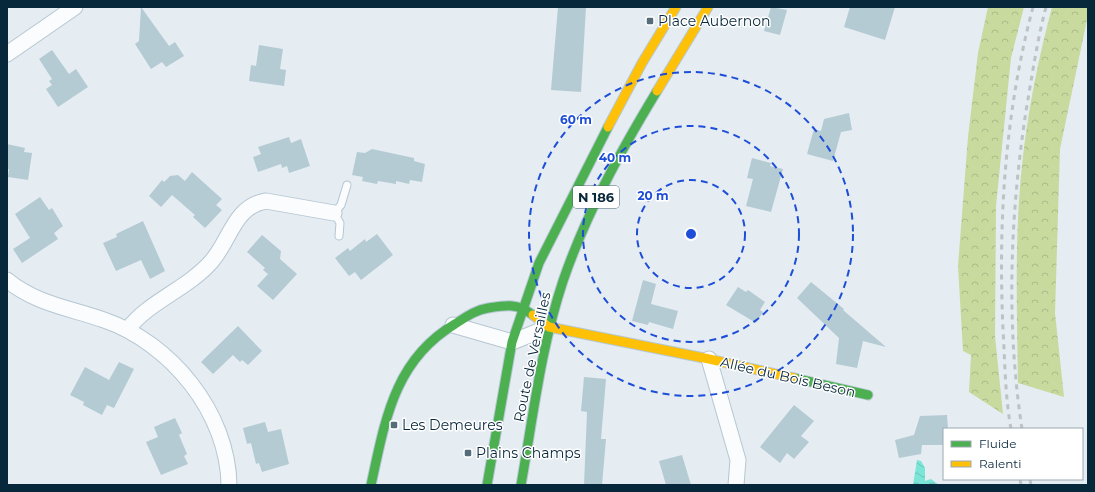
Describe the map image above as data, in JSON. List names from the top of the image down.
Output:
{
  "streets": {
    "main road": ["N 186", "Route de Versailles", "Allée du Bois Beson"]
  },
  "crossings": [
    ["Route de Versailles", "Allée du Bois Beson"]
  ],
  "places": {
    "transit": ["Place Aubernon", "Les Demeures", "Plains Champs"]
  },
  "legend": ["Fluide", "Ralenti"],
  "rings": ["60 m", "40 m", "20 m"]
}
